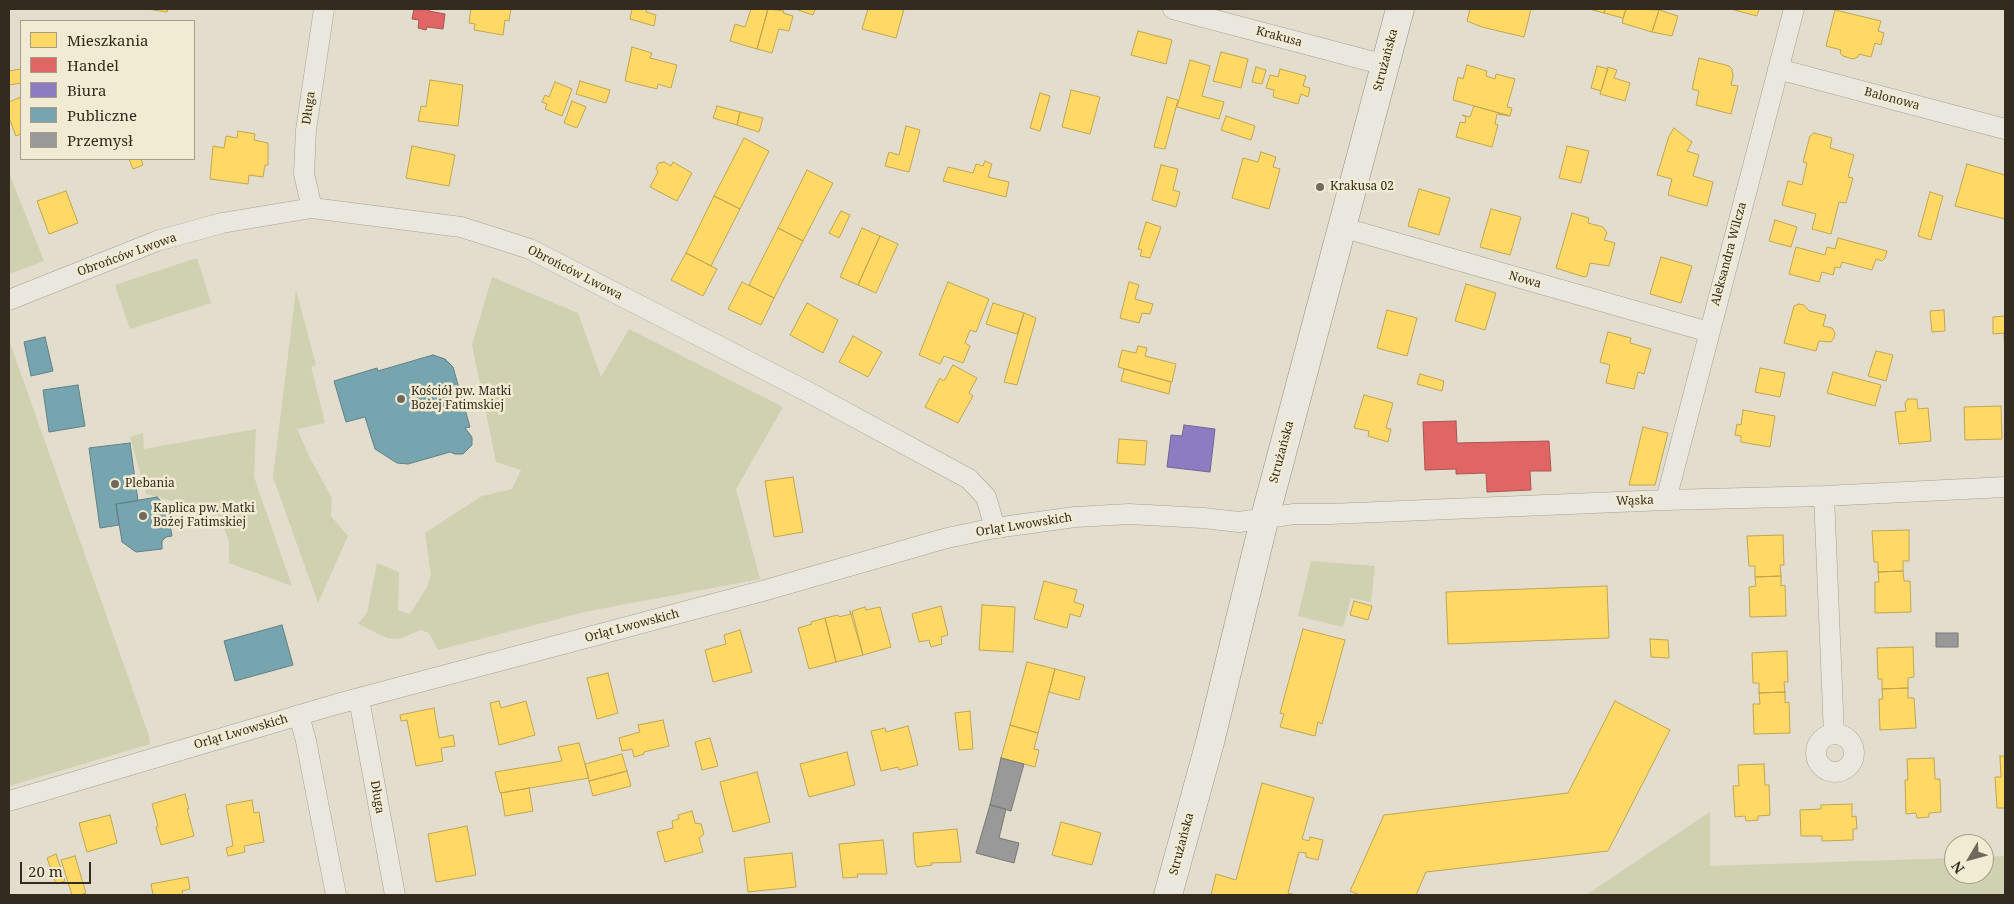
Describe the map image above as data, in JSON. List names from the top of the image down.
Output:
{
  "streets": {
    "main road": ["Strużańska"],
    "street": [
      "Krakusa",
      "Balonowa",
      "Długa",
      "Aleksandra Wilcza",
      "Obrońców Lwowa",
      "Nowa",
      "Wąska",
      "Orląt Lwowskich"
    ]
  },
  "crossings": [
    ["Krakusa", "Strużańska"],
    ["Strużańska", "Nowa"],
    ["Strużańska", "Wąska"],
    ["Strużańska", "Orląt Lwowskich"],
    ["Balonowa", "Aleksandra Wilcza"],
    ["Długa", "Obrońców Lwowa"],
    ["Długa", "Orląt Lwowskich"],
    ["Aleksandra Wilcza", "Nowa"],
    ["Aleksandra Wilcza", "Wąska"],
    ["Obrońców Lwowa", "Orląt Lwowskich"],
    ["Wąska", "Orląt Lwowskich"]
  ],
  "places": [
    "Krakusa 02",
    "Kościół pw. Matki Bożej Fatimskiej",
    "Plebania",
    "Kaplica pw. Matki Bożej Fatimskiej"
  ],
  "legend": [
    "Mieszkania",
    "Handel",
    "Biura",
    "Publiczne",
    "Przemysł"
  ],
  "scale_bar": "20 m",
  "north": "bottom left"
}
